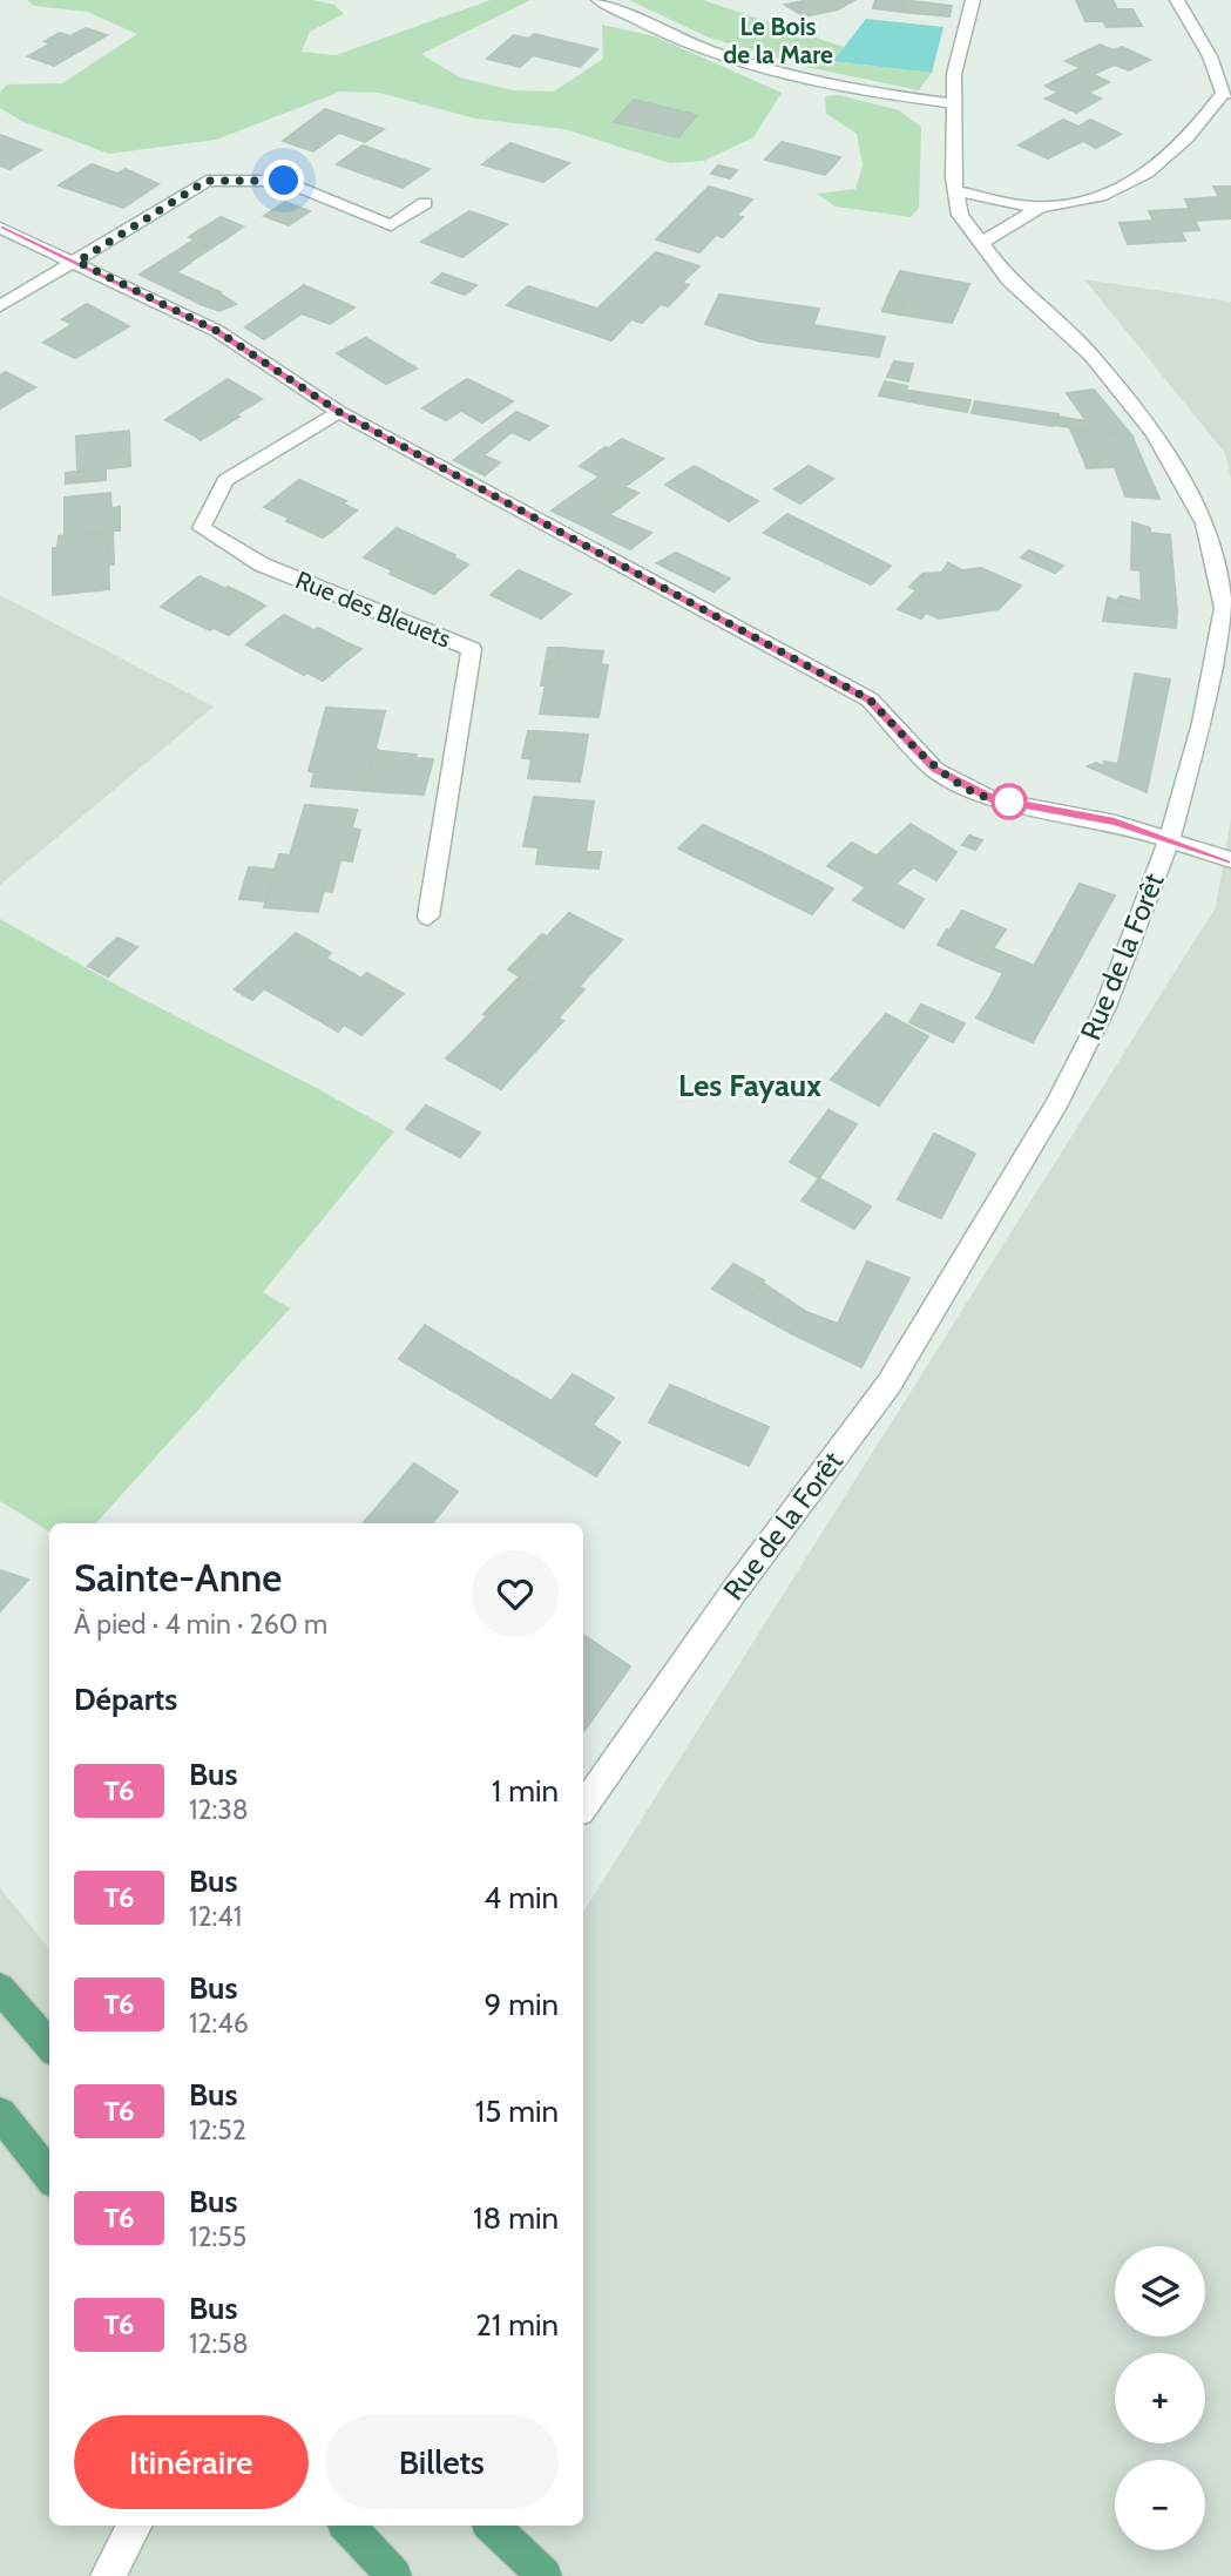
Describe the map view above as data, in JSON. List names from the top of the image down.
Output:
{
  "streets": {
    "street": ["Rue des Bleuets", "Rue de la Forêt"]
  },
  "districts": ["Le Bois de la Mare", "Les Fayaux"],
  "lines": ["bus line T6"],
  "page": {
    "heading": [
      ["Sainte-Anne", "À pied · 4 min · 260 m"],
      "Départs"
    ],
    "list": [
      {
        "mark": "T6",
        "name": "Bus",
        "note": "12:38",
        "value": "1 min"
      },
      {
        "mark": "T6",
        "name": "Bus",
        "note": "12:41",
        "value": "4 min"
      },
      {
        "mark": "T6",
        "name": "Bus",
        "note": "12:46",
        "value": "9 min"
      },
      {
        "mark": "T6",
        "name": "Bus",
        "note": "12:52",
        "value": "15 min"
      },
      {
        "mark": "T6",
        "name": "Bus",
        "note": "12:55",
        "value": "18 min"
      },
      {
        "mark": "T6",
        "name": "Bus",
        "note": "12:58",
        "value": "21 min"
      }
    ],
    "map_buttons": ["+", "−"],
    "buttons": ["Itinéraire", "Billets"]
  }
}
